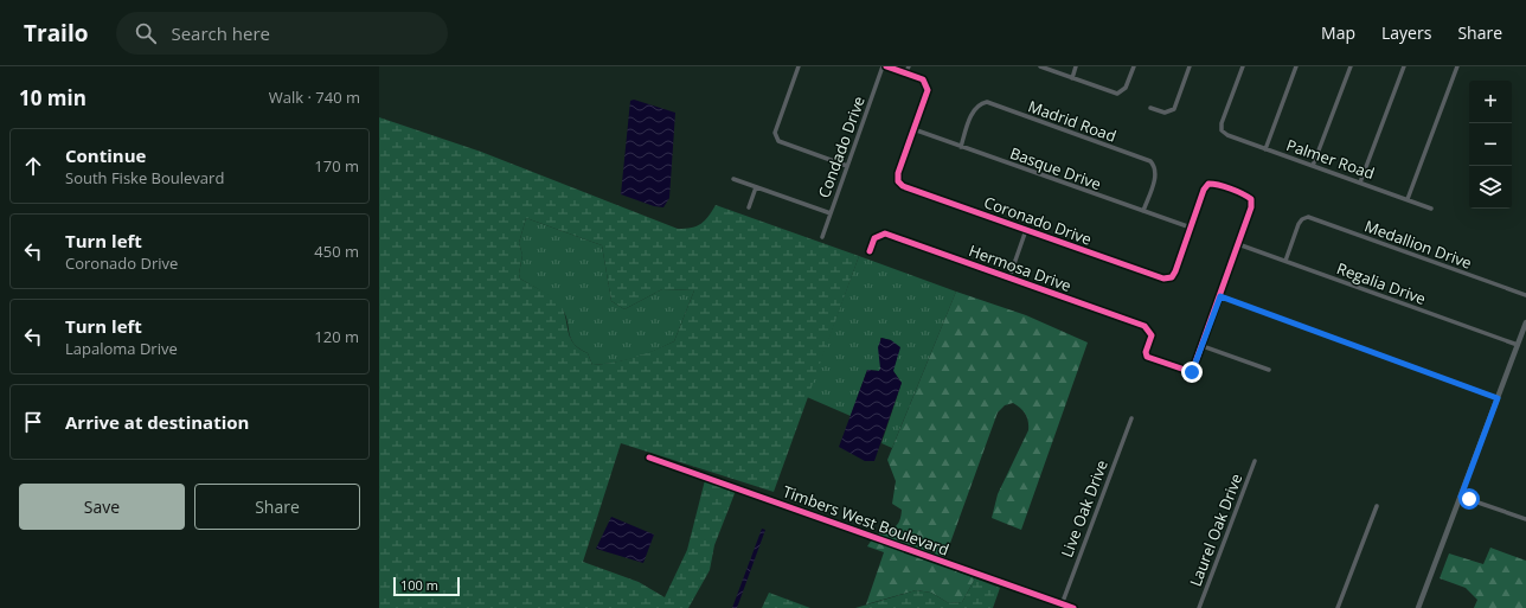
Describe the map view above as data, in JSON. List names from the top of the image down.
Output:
{
  "streets": {
    "street": [
      "Madrid Road",
      "Condado Drive",
      "Palmer Road",
      "Basque Drive",
      "Coronado Drive",
      "Medallion Drive",
      "Hermosa Drive",
      "Regalia Drive",
      "Live Oak Drive",
      "Timbers West Boulevard",
      "Laurel Oak Drive"
    ]
  },
  "crossings": [
    ["Madrid Road", "Basque Drive"],
    ["Basque Drive", "Coronado Drive"],
    ["Medallion Drive", "Regalia Drive"],
    ["Live Oak Drive", "Timbers West Boulevard"]
  ],
  "scale_bar": "100 m",
  "page": {
    "header": "Trailo",
    "search": "Search here",
    "nav": ["Map", "Layers", "Share"],
    "heading": ["10 min", "Walk · 740 m"],
    "map_buttons": ["+", "−"],
    "list": [
      ["Continue", "South Fiske Boulevard", "170 m"],
      ["Turn left", "Coronado Drive", "450 m"],
      ["Turn left", "Lapaloma Drive", "120 m"],
      "Arrive at destination"
    ],
    "buttons": ["Save", "Share"],
    "scale": "100 m"
  }
}
